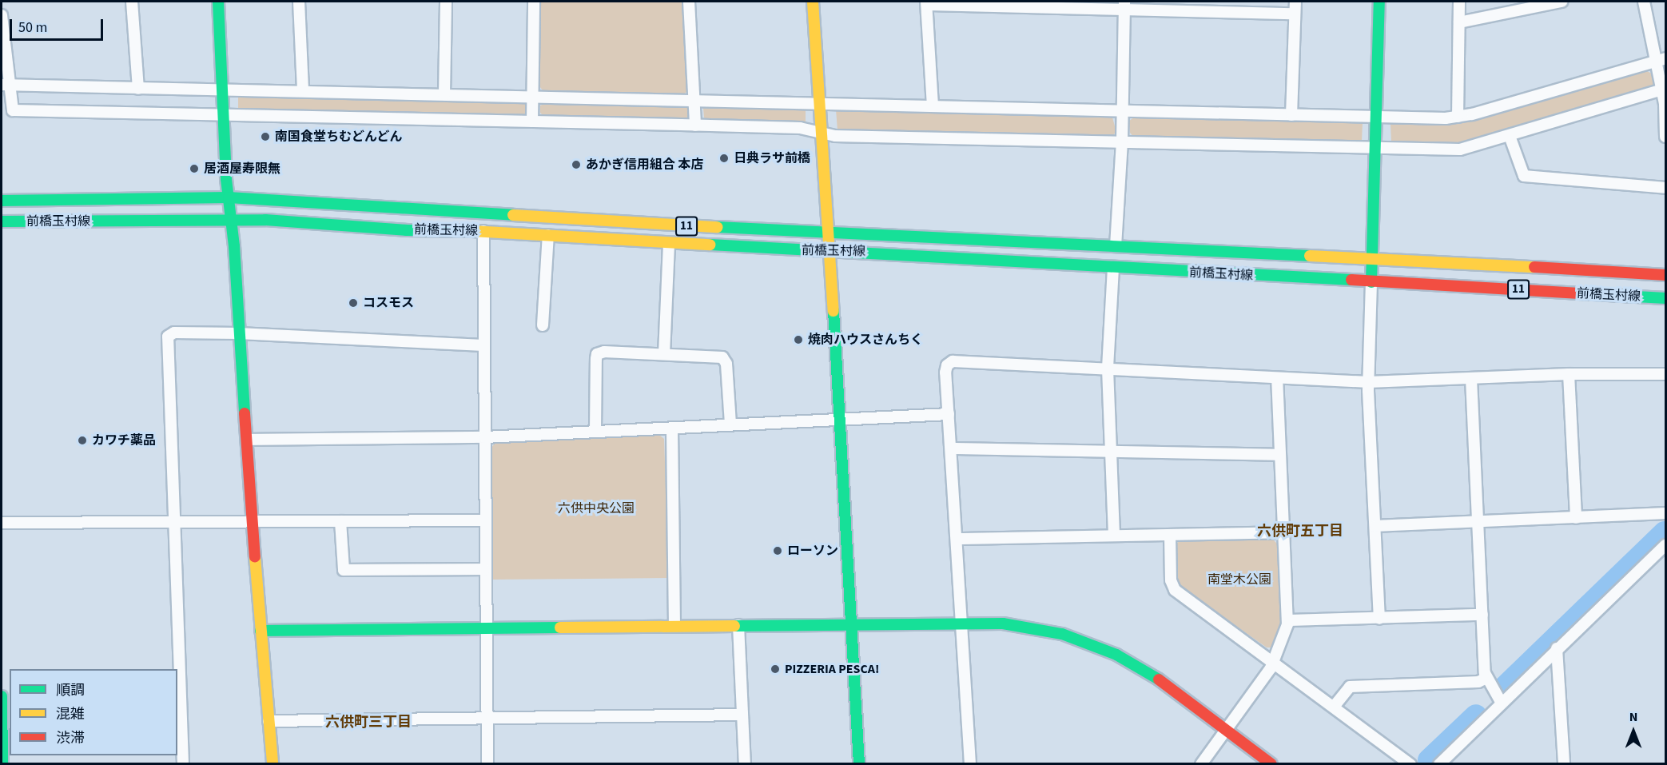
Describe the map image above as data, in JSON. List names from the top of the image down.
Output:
{
  "streets": {
    "main road": ["前橋玉村線", "11"]
  },
  "districts": ["六供町五丁目", "六供町三丁目"],
  "parks": ["六供中央公園", "南堂木公園"],
  "places": [
    "南国食堂ちむどんどん",
    "日典ラサ前橋",
    "あかぎ信用組合 本店",
    "居酒屋寿限無",
    "コスモス",
    "焼肉ハウスさんちく",
    "カワチ薬品",
    "ローソン",
    "PIZZERIA PESCA!"
  ],
  "legend": ["順調", "混雑", "渋滞"],
  "scale_bar": "50 m",
  "north": "top"
}
